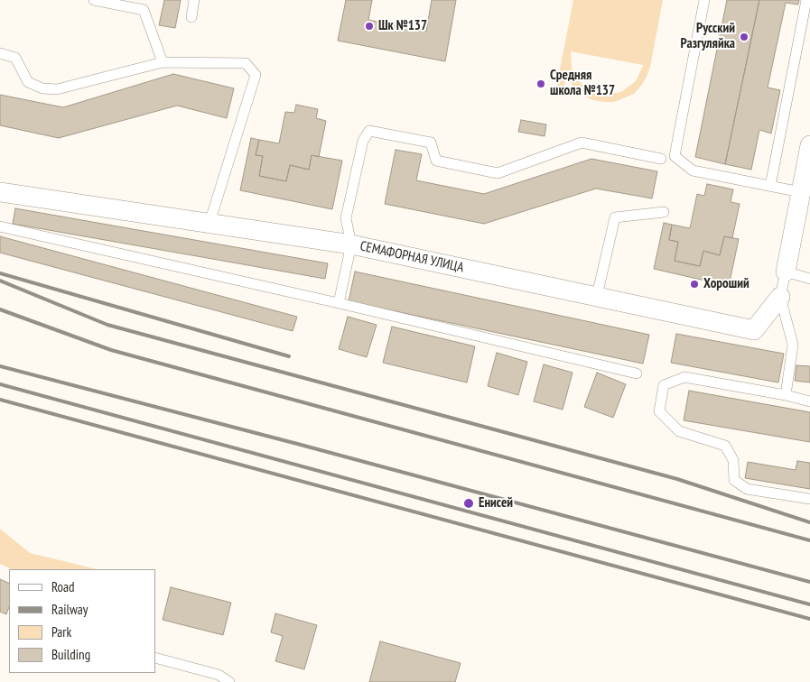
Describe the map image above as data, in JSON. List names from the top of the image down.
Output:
{
  "streets": {
    "street": ["СЕМАФОРНАЯ УЛИЦА"]
  },
  "places": [
    "Шк №137",
    "Русский Разгуляйка",
    "Средняя школа №137",
    "Хороший",
    "Енисей"
  ],
  "legend": [
    "Road",
    "Railway",
    "Park",
    "Building"
  ]
}
